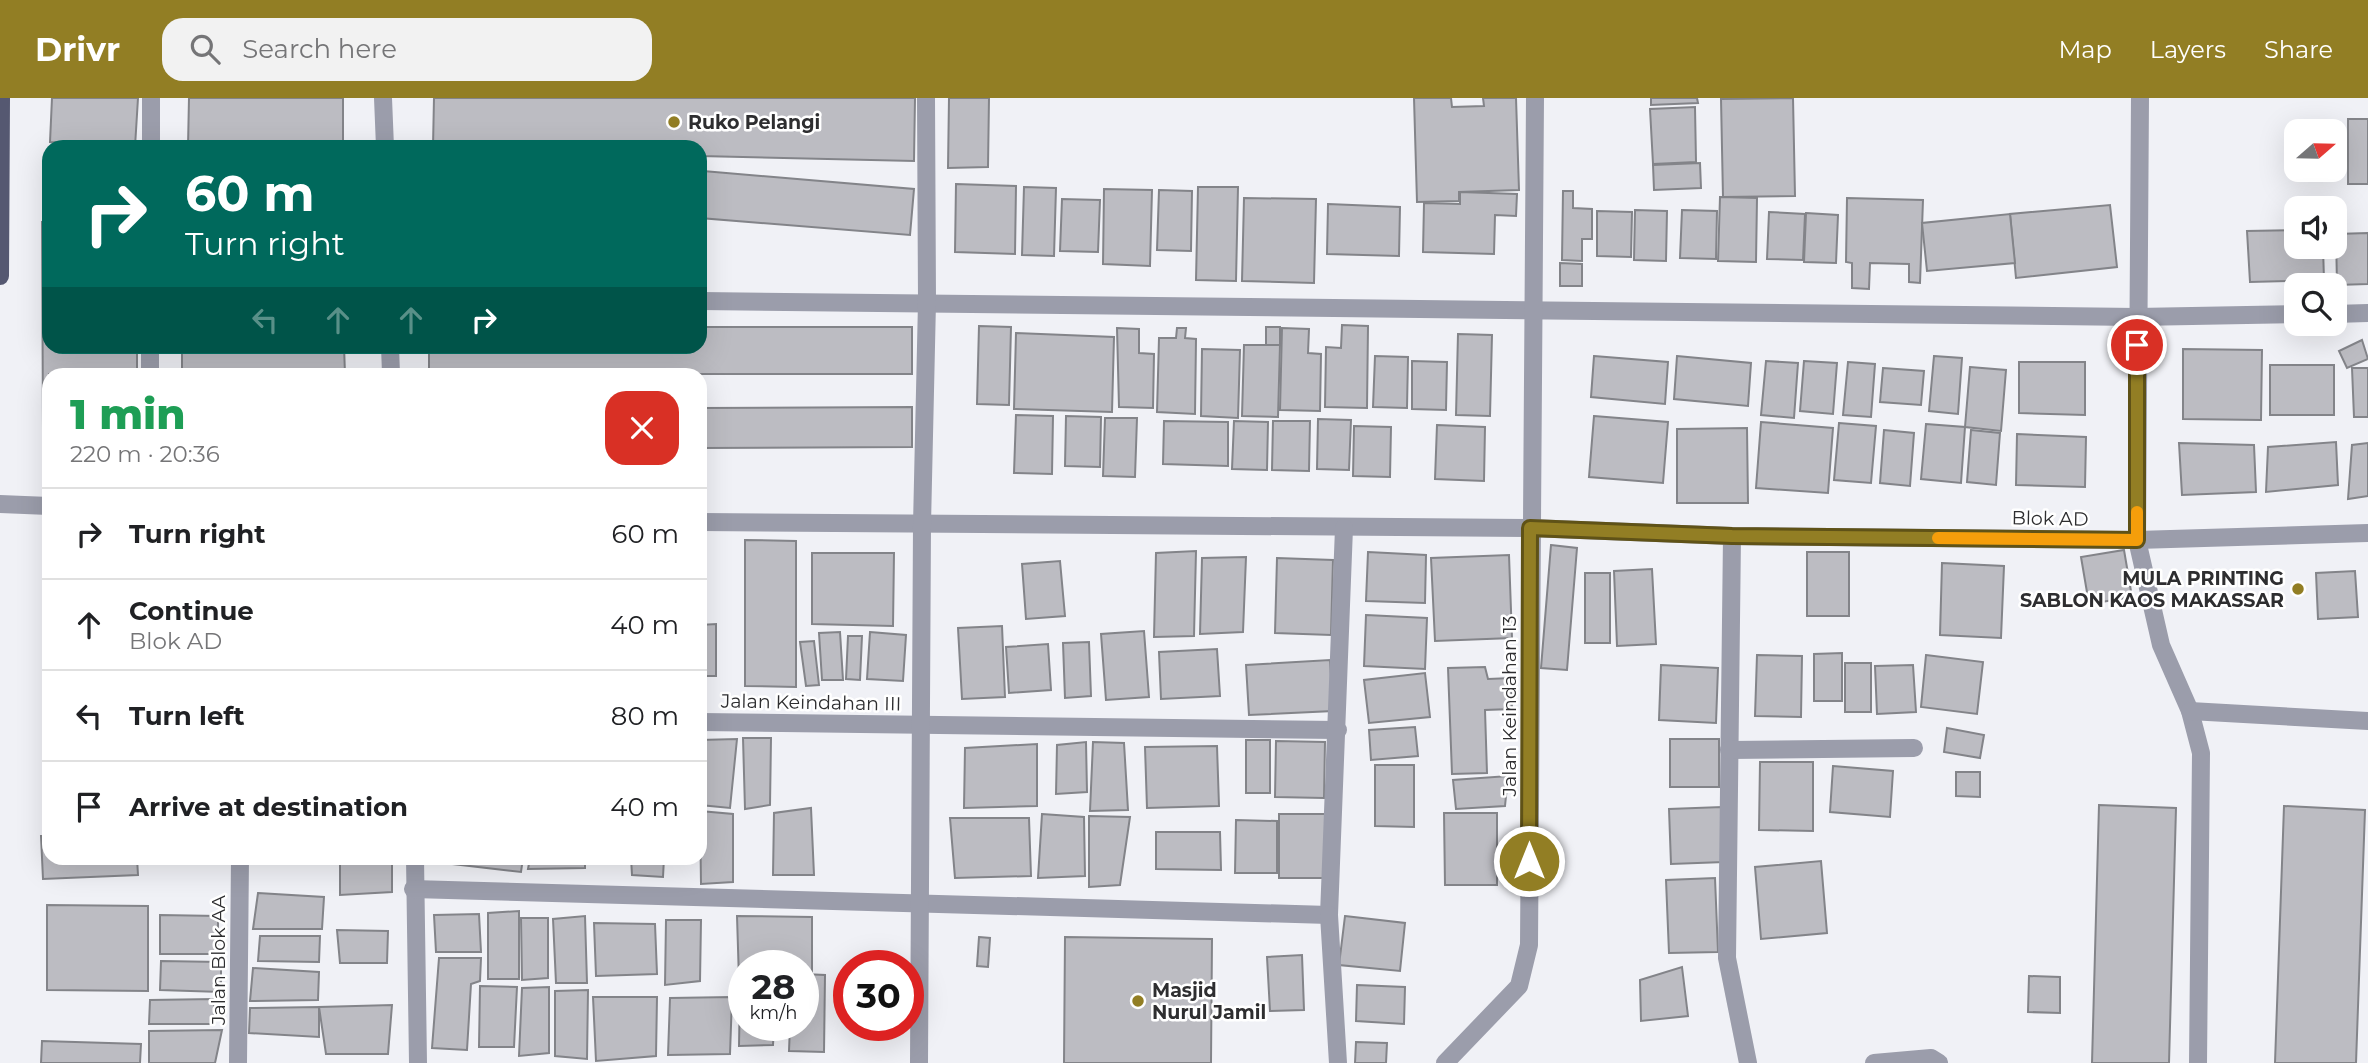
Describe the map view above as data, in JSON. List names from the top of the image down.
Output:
{
  "streets": {
    "street": [
      "Blok AD",
      "Jalan Keindahan III",
      "Jalan Keindahan 13",
      "Jalan Blok AA"
    ]
  },
  "crossings": [
    ["Blok AD", "Jalan Keindahan 13"]
  ],
  "places": ["Ruko Pelangi", "MULA PRINTING SABLON KAOS MAKASSAR", "Masjid Nurul Jamil"],
  "north": "right",
  "page": {
    "header": "Drivr",
    "search": "Search here",
    "nav": ["Map", "Layers", "Share"],
    "turn": ["60 m", "Turn right"],
    "heading": ["1 min", "220 m · 20:36"],
    "list": [
      {
        "name": "Turn right",
        "value": "60 m"
      },
      {
        "name": "Continue",
        "note": "Blok AD",
        "value": "40 m"
      },
      {
        "name": "Turn left",
        "value": "80 m"
      },
      {
        "name": "Arrive at destination",
        "value": "40 m"
      }
    ],
    "speed": "28 km/h",
    "limit": "30"
  }
}
